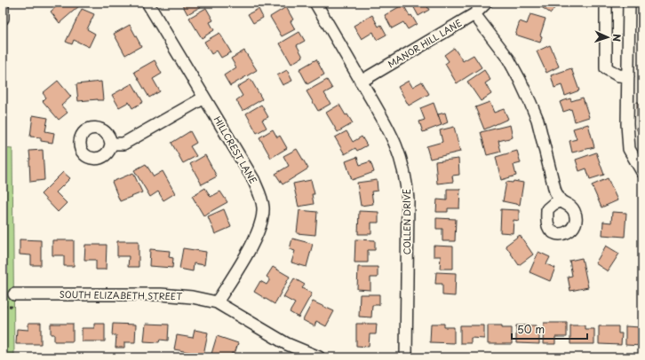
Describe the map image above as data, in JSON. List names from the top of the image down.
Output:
{
  "streets": {
    "street": [
      "MANOR HILL LANE",
      "HILLCREST LANE",
      "COLLEN DRIVE",
      "SOUTH ELIZABETH STREET"
    ]
  },
  "crossings": [
    ["MANOR HILL LANE", "COLLEN DRIVE"],
    ["HILLCREST LANE", "SOUTH ELIZABETH STREET"]
  ],
  "scale_bar": "50 m",
  "north": "right"
}
